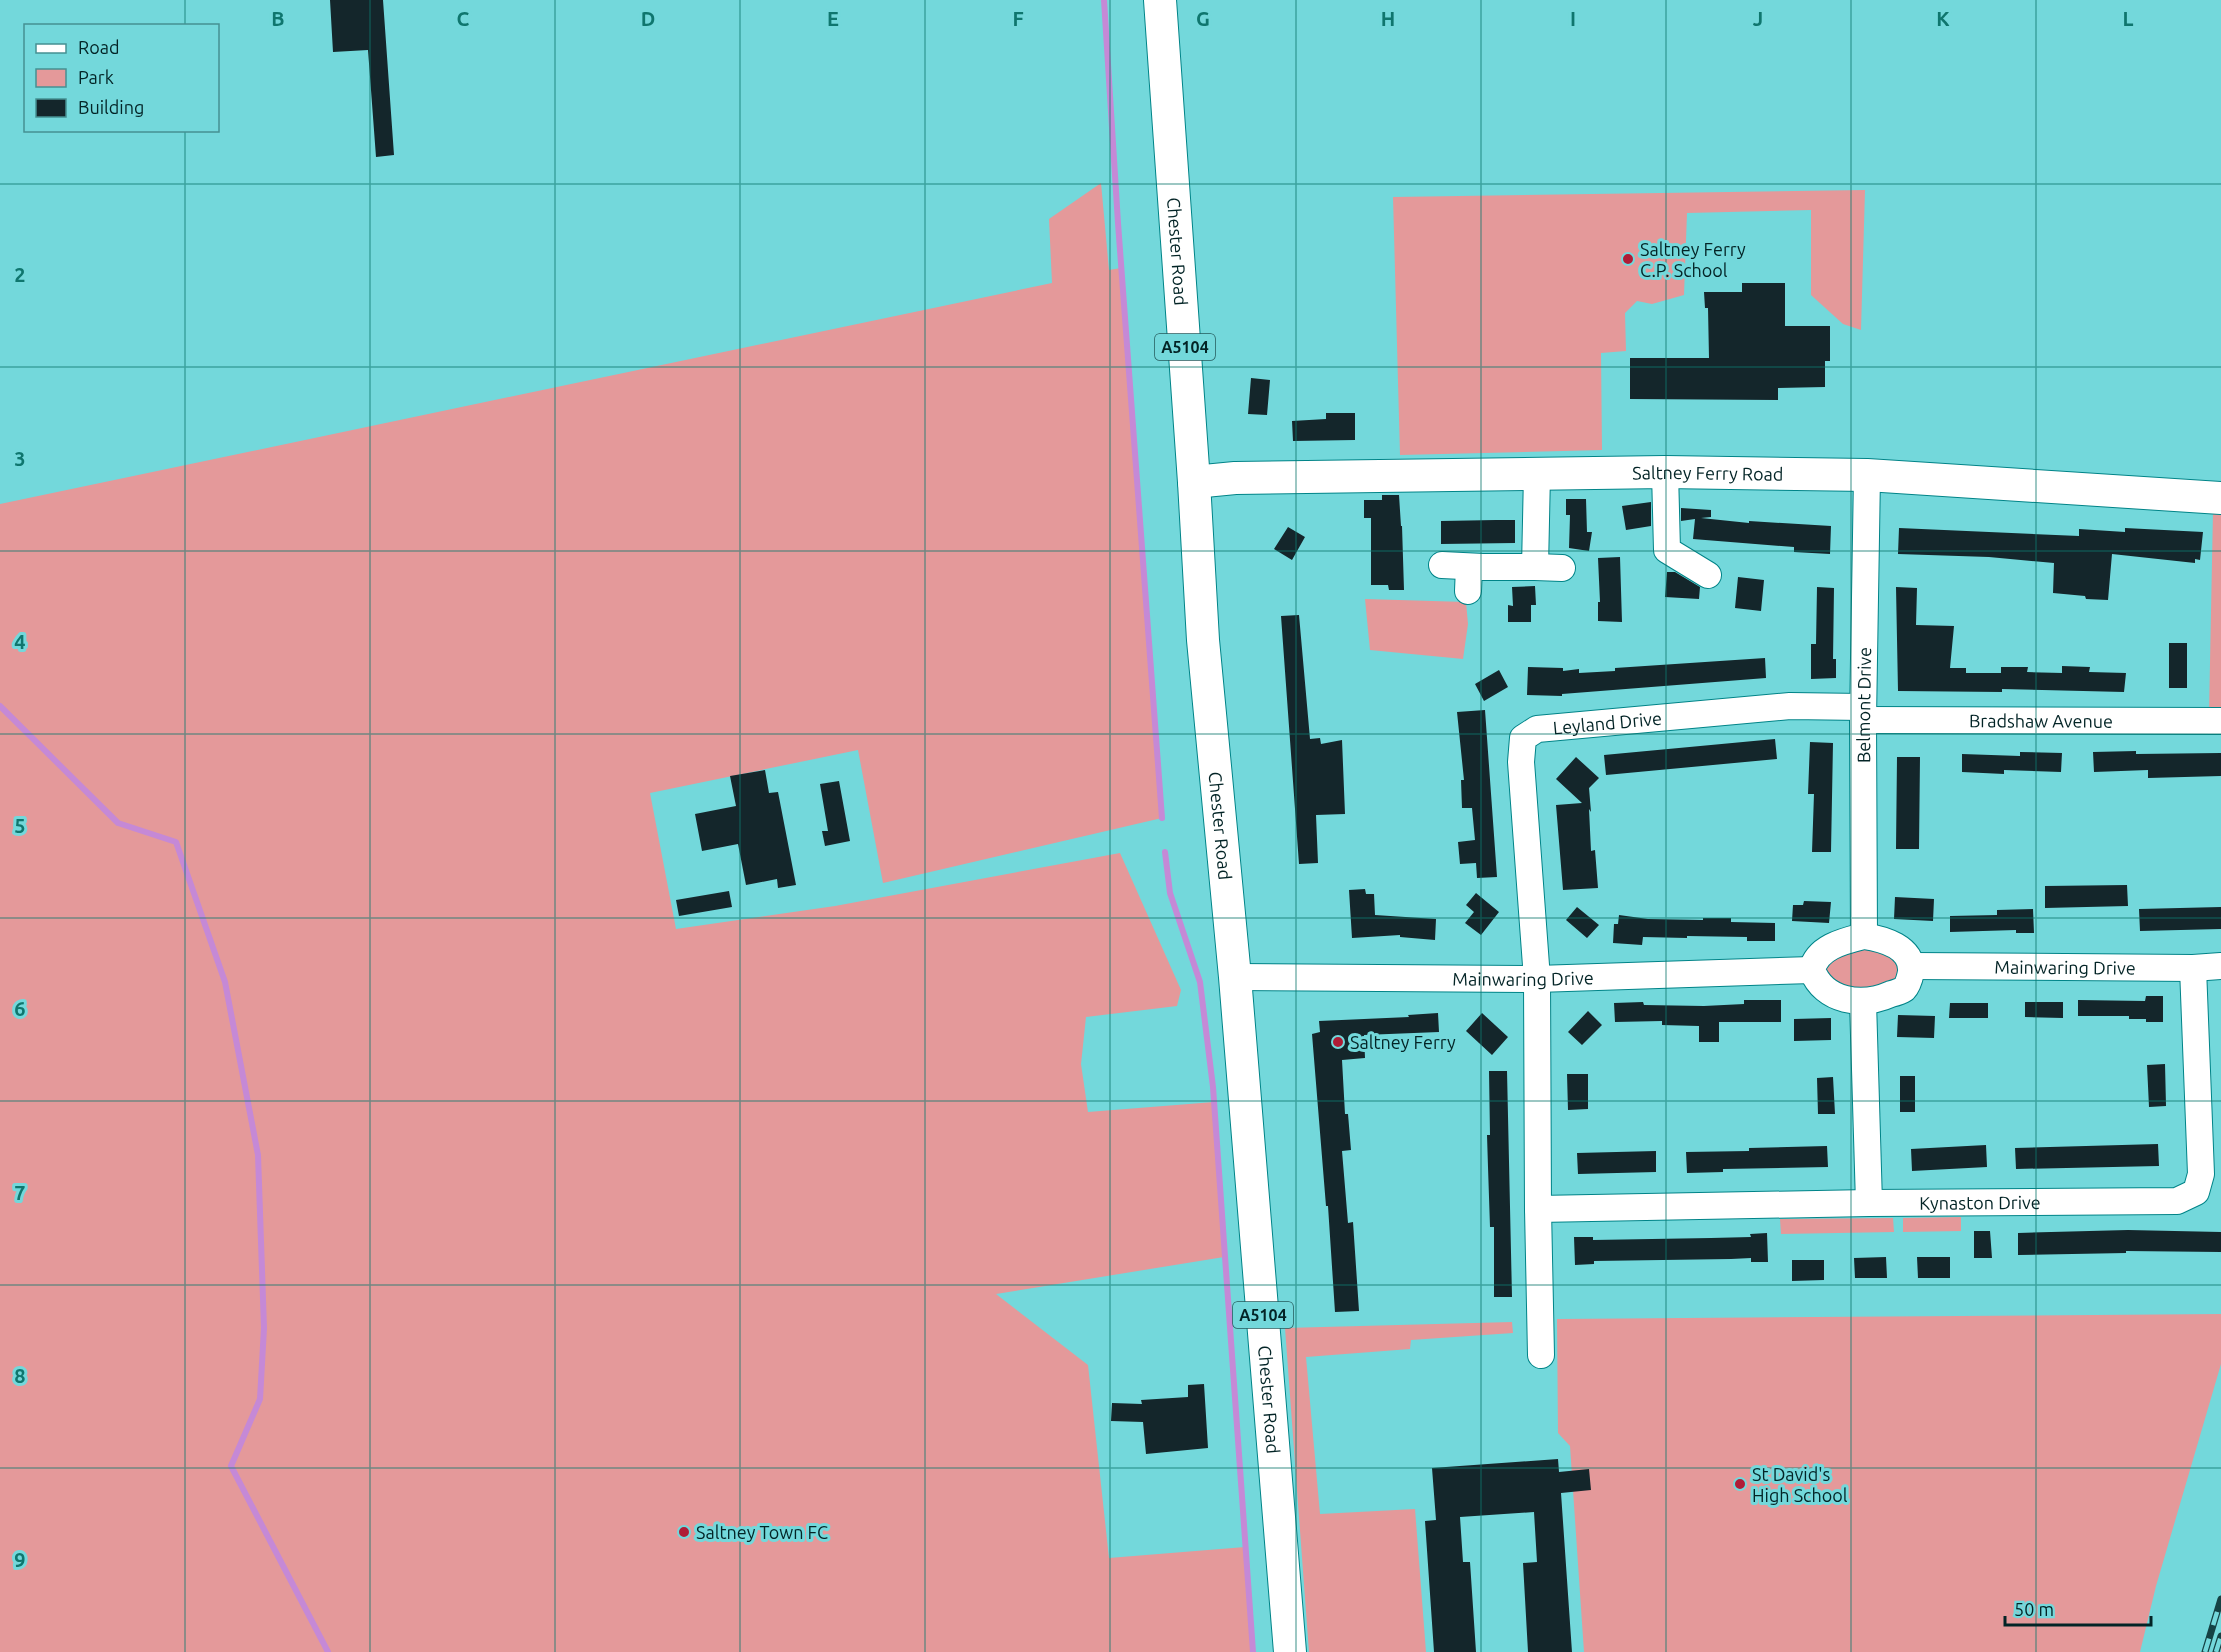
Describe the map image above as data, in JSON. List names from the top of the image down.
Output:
{
  "streets": {
    "main road": ["Chester Road", "A5104", "Saltney Ferry Road"],
    "street": [
      "Belmont Drive",
      "Bradshaw Avenue",
      "Leyland Drive",
      "Mainwaring Drive",
      "Kynaston Drive"
    ]
  },
  "crossings": [
    ["Chester Road", "Saltney Ferry Road"],
    ["Chester Road", "Mainwaring Drive"],
    ["Saltney Ferry Road", "Belmont Drive"],
    ["Belmont Drive", "Bradshaw Avenue"],
    ["Belmont Drive", "Leyland Drive"],
    ["Belmont Drive", "Mainwaring Drive"],
    ["Bradshaw Avenue", "Leyland Drive"],
    ["Leyland Drive", "Mainwaring Drive"],
    ["Mainwaring Drive", "Kynaston Drive"]
  ],
  "places": [
    "Saltney Ferry C.P. School",
    "Saltney Ferry",
    "St David's High School",
    "Saltney Town FC"
  ],
  "legend": ["Road", "Park", "Building"],
  "scale_bar": "50 m",
  "grid": {
    "columns": [
      "B",
      "C",
      "D",
      "E",
      "F",
      "G",
      "H",
      "I",
      "J",
      "K",
      "L"
    ],
    "rows": [
      "2",
      "3",
      "4",
      "5",
      "6",
      "7",
      "8",
      "9"
    ]
  }
}
